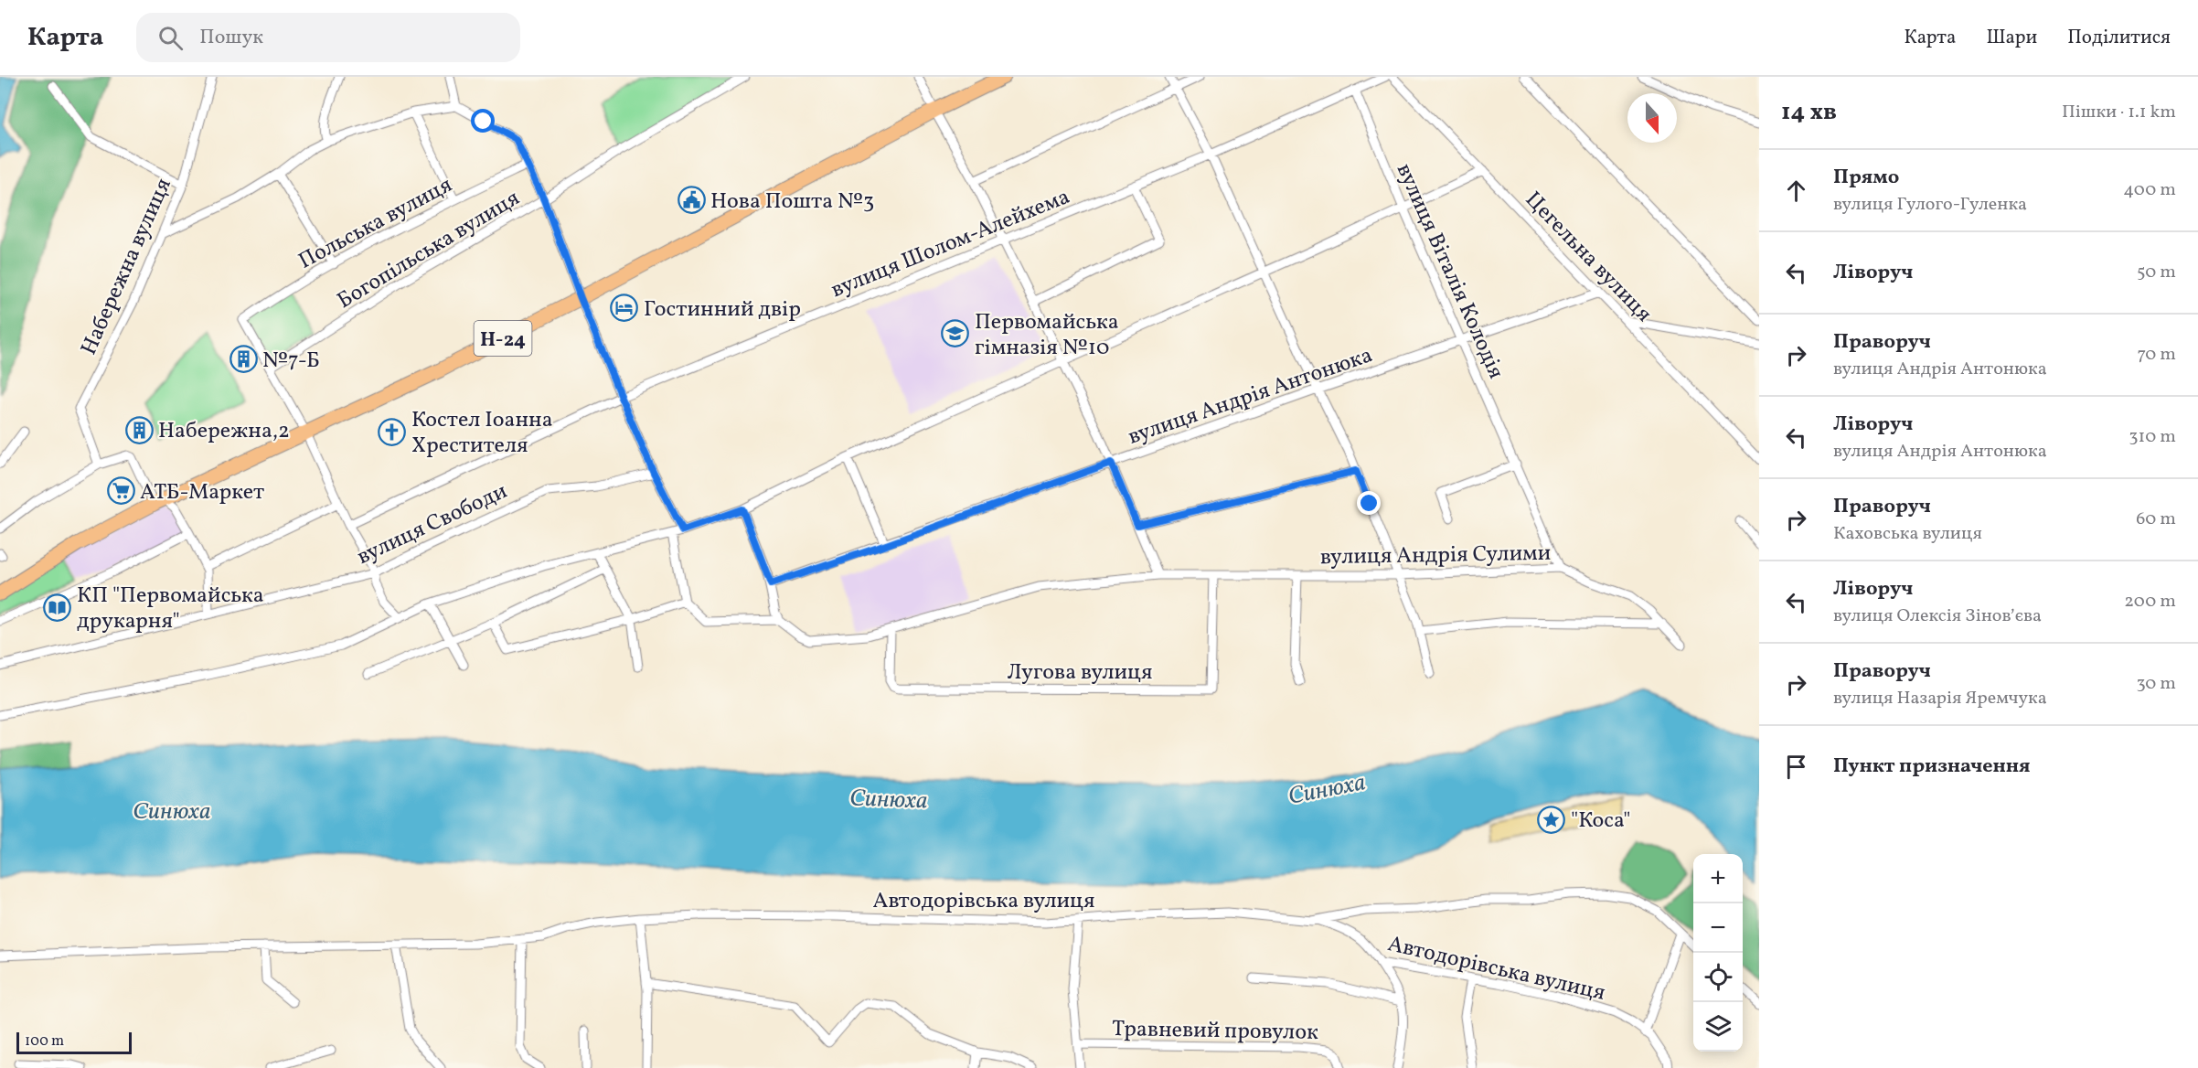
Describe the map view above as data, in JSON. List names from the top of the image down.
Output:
{
  "streets": {
    "main road": ["Н-24"],
    "street": [
      "Польська вулиця",
      "вулиця Шолом-Алейхема",
      "Богопільська вулиця",
      "Цегельна вулиця",
      "Набережна вулиця",
      "вулиця Віталія Колодія",
      "вулиця Андрія Антонюка",
      "вулиця Свободи",
      "вулиця Андрія Сулими",
      "Лугова вулиця",
      "Автодорівська вулиця",
      "Травневий провулок"
    ]
  },
  "crossings": [
    ["Польська вулиця", "Богопільська вулиця"],
    ["вулиця Шолом-Алейхема", "вулиця Віталія Колодія"],
    ["Цегельна вулиця", "вулиця Андрія Антонюка"],
    ["вулиця Віталія Колодія", "вулиця Андрія Антонюка"],
    ["вулиця Віталія Колодія", "вулиця Андрія Сулими"],
    ["вулиця Андрія Сулими", "Лугова вулиця"]
  ],
  "water": ["Синюха"],
  "places": {
    "public building": ["Нова Пошта №3"],
    "hotel": ["Гостинний двір"],
    "school or university": ["Первомайська гімназія №10"],
    "building": ["№7-Б", "Набережна,2"],
    "church": ["Костел Іоанна Хрестителя"],
    "supermarket": ["АТБ-Маркет"],
    "library": ["КП \"Первомайська друкарня\""],
    "place": ["\"Коса\""]
  },
  "scale_bar": "100 m",
  "north": "bottom",
  "page": {
    "header": "Карта",
    "search": "Пошук",
    "nav": ["Карта", "Шари", "Поділитися"],
    "heading": ["14 хв", "Пішки · 1.1 km"],
    "list": [
      ["Прямо", "вулиця Гулого-Гуленка", "400 m"],
      ["Ліворуч", "50 m"],
      ["Праворуч", "вулиця Андрія Антонюка", "70 m"],
      ["Ліворуч", "вулиця Андрія Антонюка", "310 m"],
      ["Праворуч", "Каховська вулиця", "60 m"],
      ["Ліворуч", "вулиця Олексія Зіновʼєва", "200 m"],
      ["Праворуч", "вулиця Назарія Яремчука", "30 m"],
      "Пункт призначення"
    ],
    "map_buttons": ["+", "−"],
    "scale": "100 m"
  }
}
